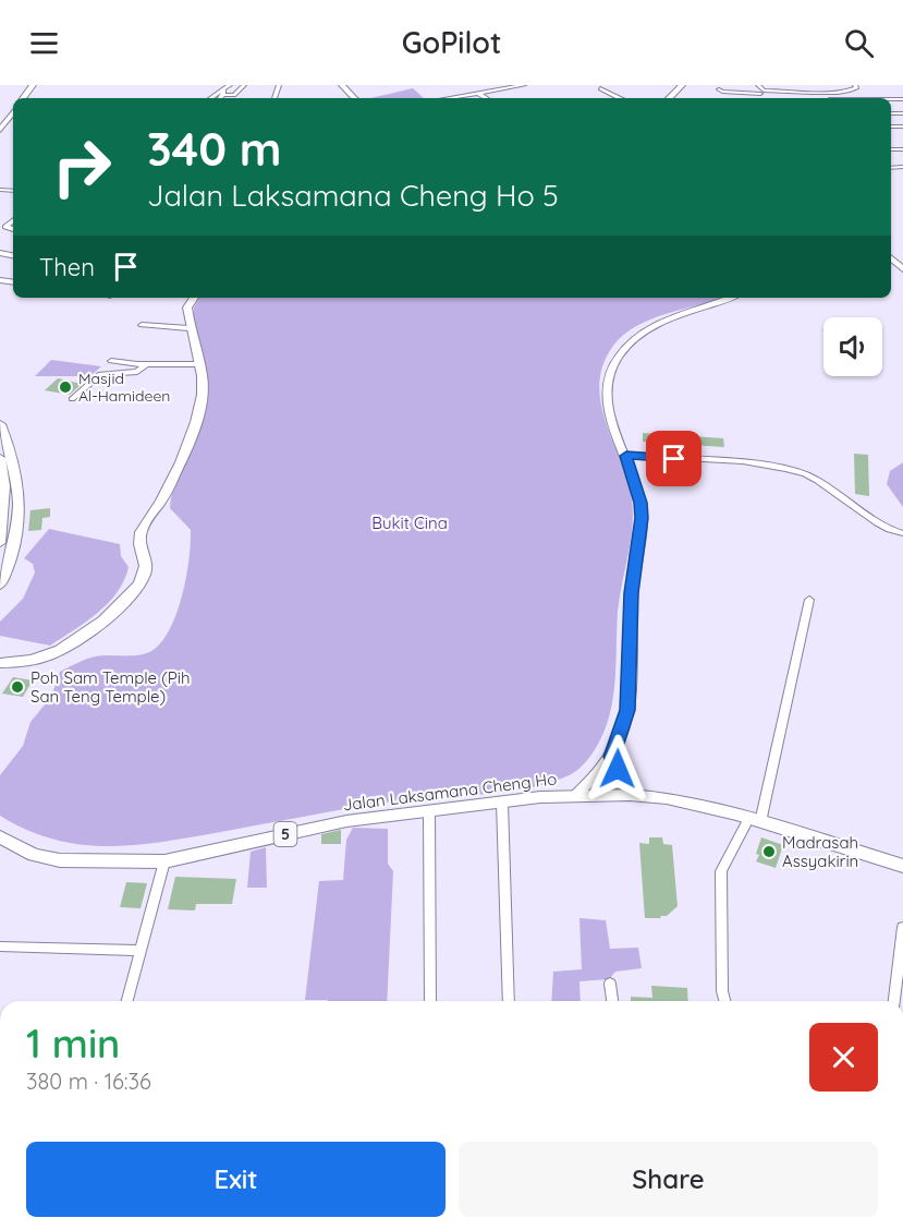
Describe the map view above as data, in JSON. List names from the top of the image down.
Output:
{
  "streets": {
    "main road": ["Jalan Laksamana Cheng Ho", "5"]
  },
  "parks": ["Bukit Cina"],
  "places": ["Masjid Al-Hamideen", "Poh Sam Temple (Pih San Teng Temple)", "Madrasah Assyakirin"],
  "page": {
    "header": "GoPilot",
    "turn": ["340 m", "Jalan Laksamana Cheng Ho 5"],
    "then": "Then",
    "heading": ["1 min", "380 m · 16:36"],
    "buttons": ["Exit", "Share"]
  }
}
